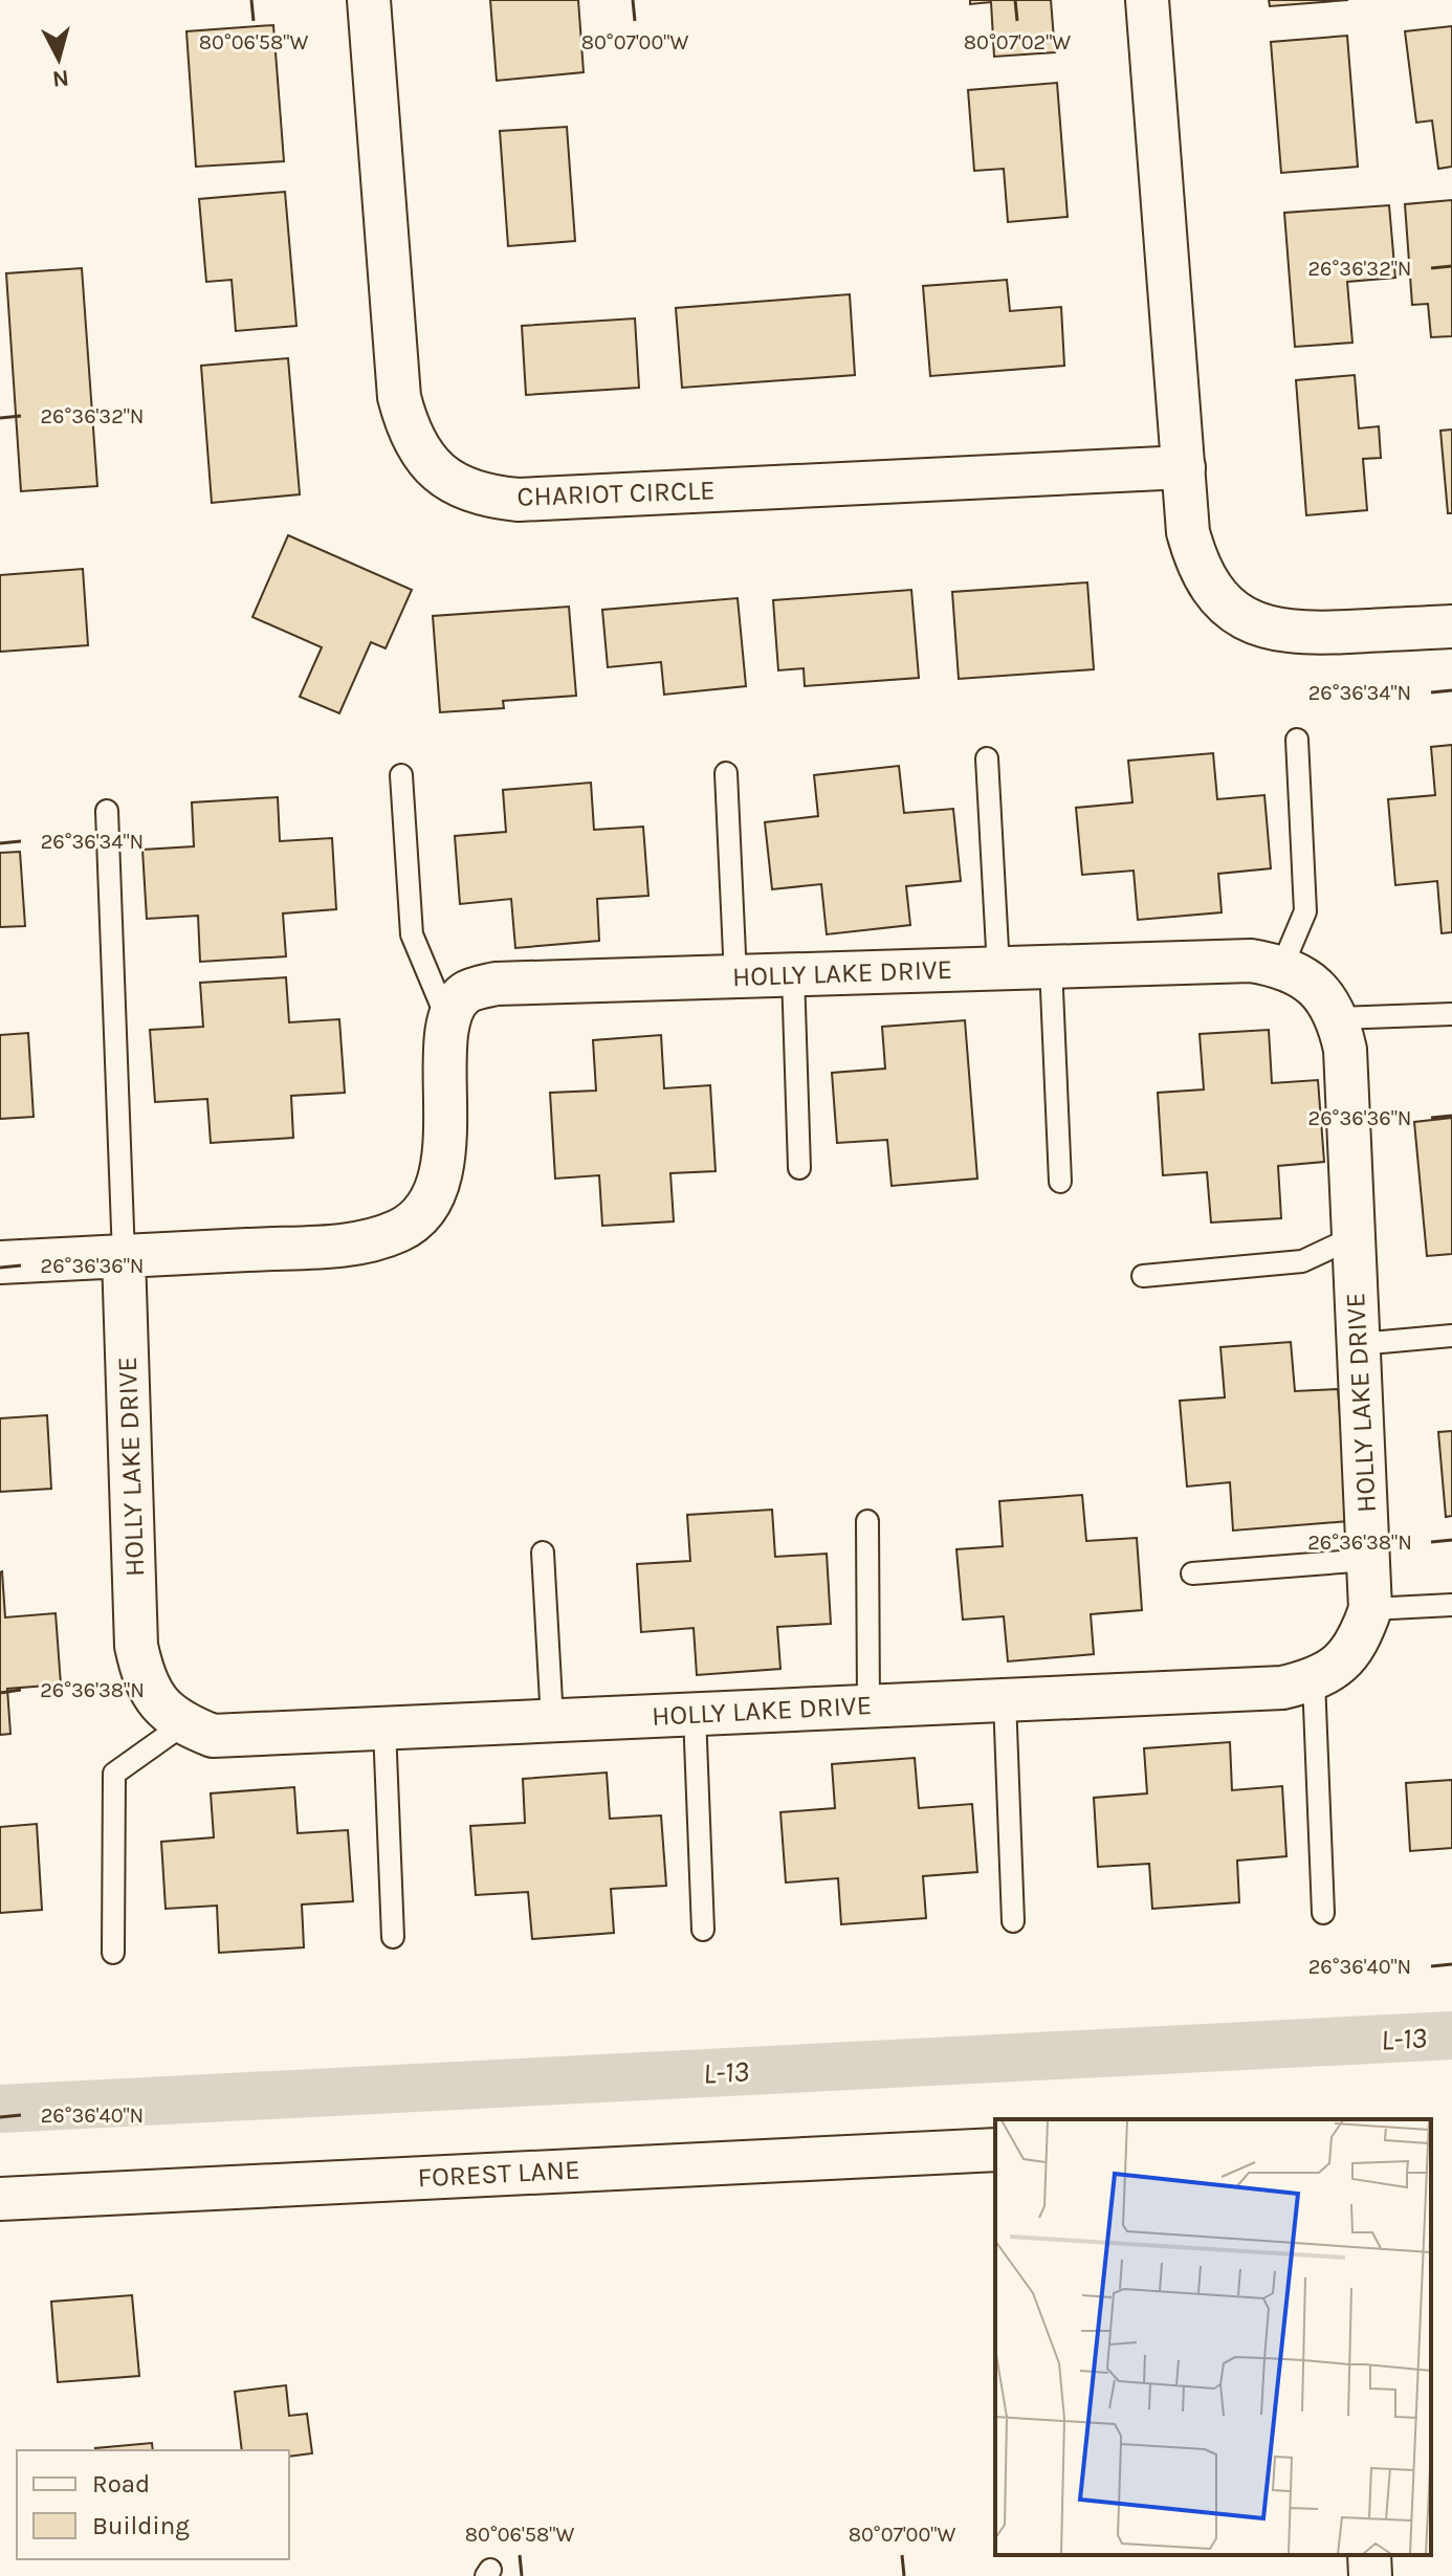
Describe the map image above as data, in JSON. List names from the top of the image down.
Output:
{
  "streets": {
    "street": ["CHARIOT CIRCLE", "HOLLY LAKE DRIVE", "FOREST LANE"]
  },
  "water": ["L-13"],
  "legend": ["Road", "Building"],
  "north": "bottom",
  "coordinates": [
    "80°06'58\"W",
    "80°07'00\"W",
    "80°07'02\"W",
    "26°36'32\"N",
    "26°36'34\"N",
    "26°36'36\"N",
    "26°36'38\"N",
    "26°36'40\"N"
  ]
}
